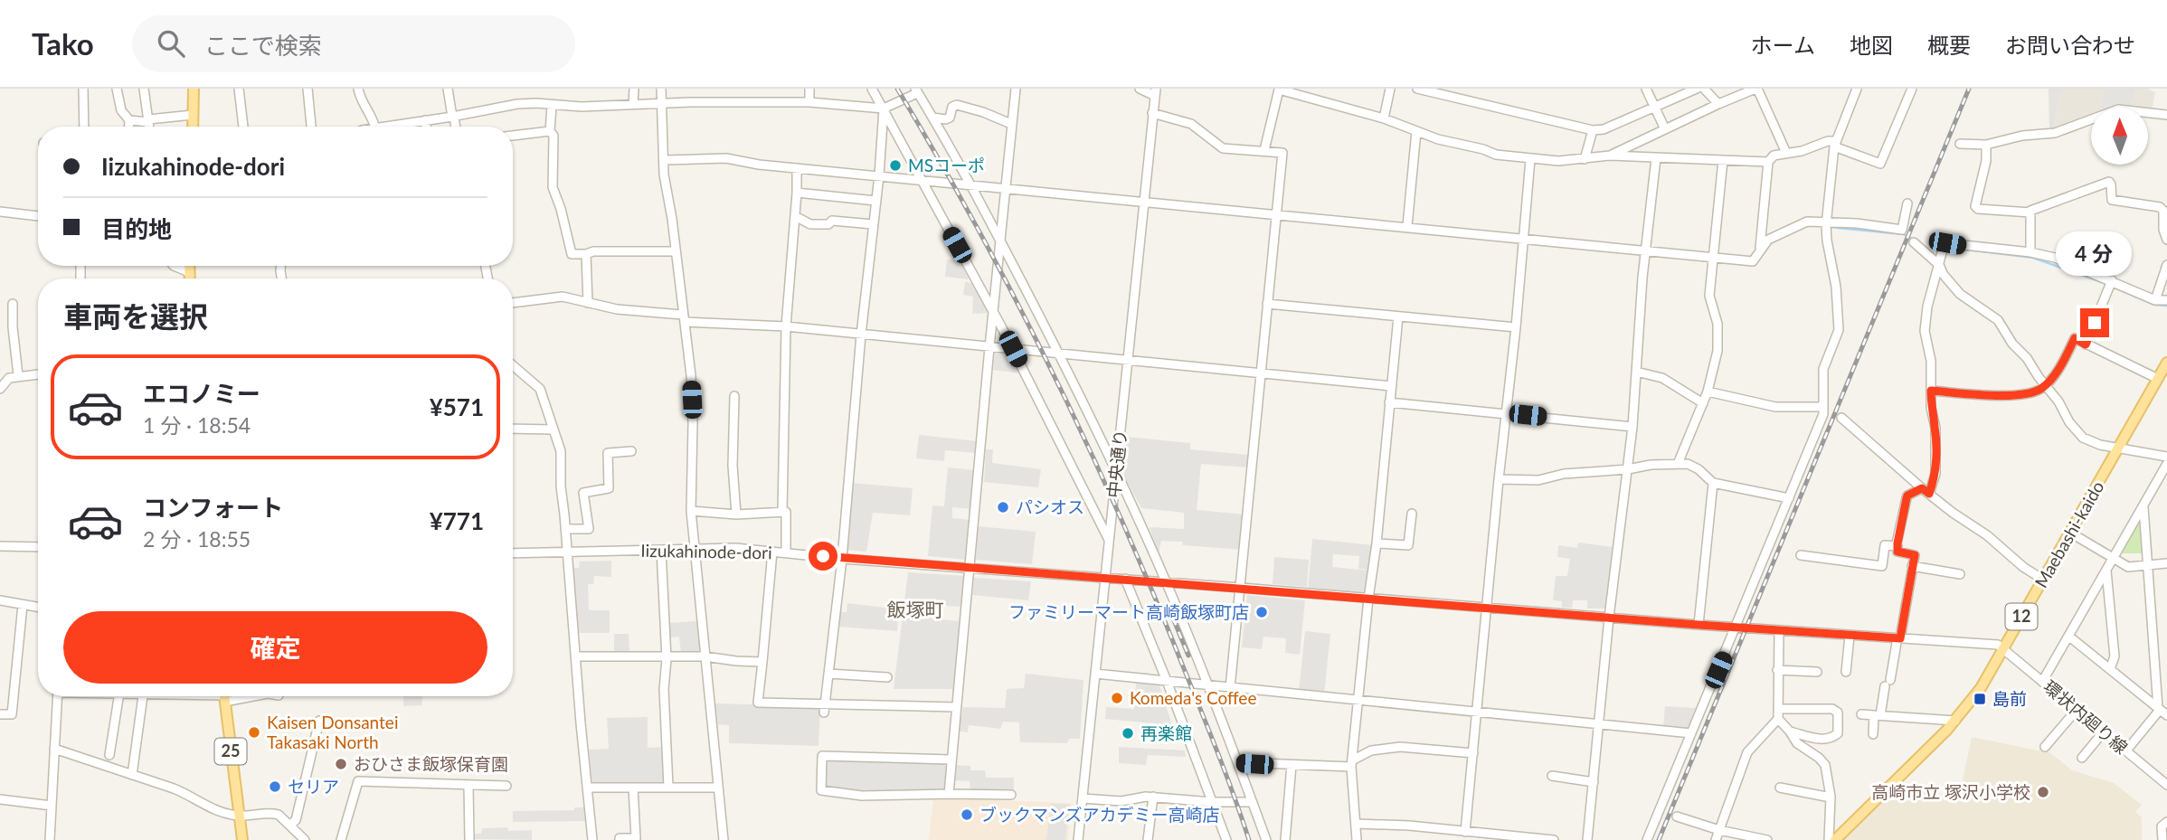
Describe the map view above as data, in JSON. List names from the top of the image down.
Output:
{
  "streets": {
    "main road": ["Maebashi-kaido", "12", "25"],
    "street": ["中央通り", "Iizukahinode-dori", "環状内廻り線"]
  },
  "crossings": [
    ["中央通り", "Iizukahinode-dori"],
    ["Maebashi-kaido", "Iizukahinode-dori"],
    ["Maebashi-kaido", "環状内廻り線"],
    ["Iizukahinode-dori", "環状内廻り線"]
  ],
  "districts": ["飯塚町"],
  "places": {
    "other": [
      "MSコーポ",
      "パシオス",
      "ファミリーマート高崎飯塚町店",
      "Komeda's Coffee",
      "Kaisen Donsantei Takasaki North",
      "再楽館",
      "おひさま飯塚保育園",
      "セリア",
      "高崎市立 塚沢小学校",
      "ブックマンズアカデミー高崎店"
    ],
    "transit": ["島前"]
  },
  "north": "top",
  "page": {
    "header": "Tako",
    "search": "ここで検索",
    "nav": [
      "ホーム",
      "地図",
      "概要",
      "お問い合わせ"
    ],
    "banner": ["Iizukahinode-dori", "目的地"],
    "bubble": "4 分",
    "heading": "車両を選択",
    "list": [
      {
        "name": "エコノミー",
        "note": "1 分 · 18:54",
        "value": "¥571"
      },
      {
        "name": "コンフォート",
        "note": "2 分 · 18:55",
        "value": "¥771"
      }
    ],
    "buttons": "確定"
  }
}
